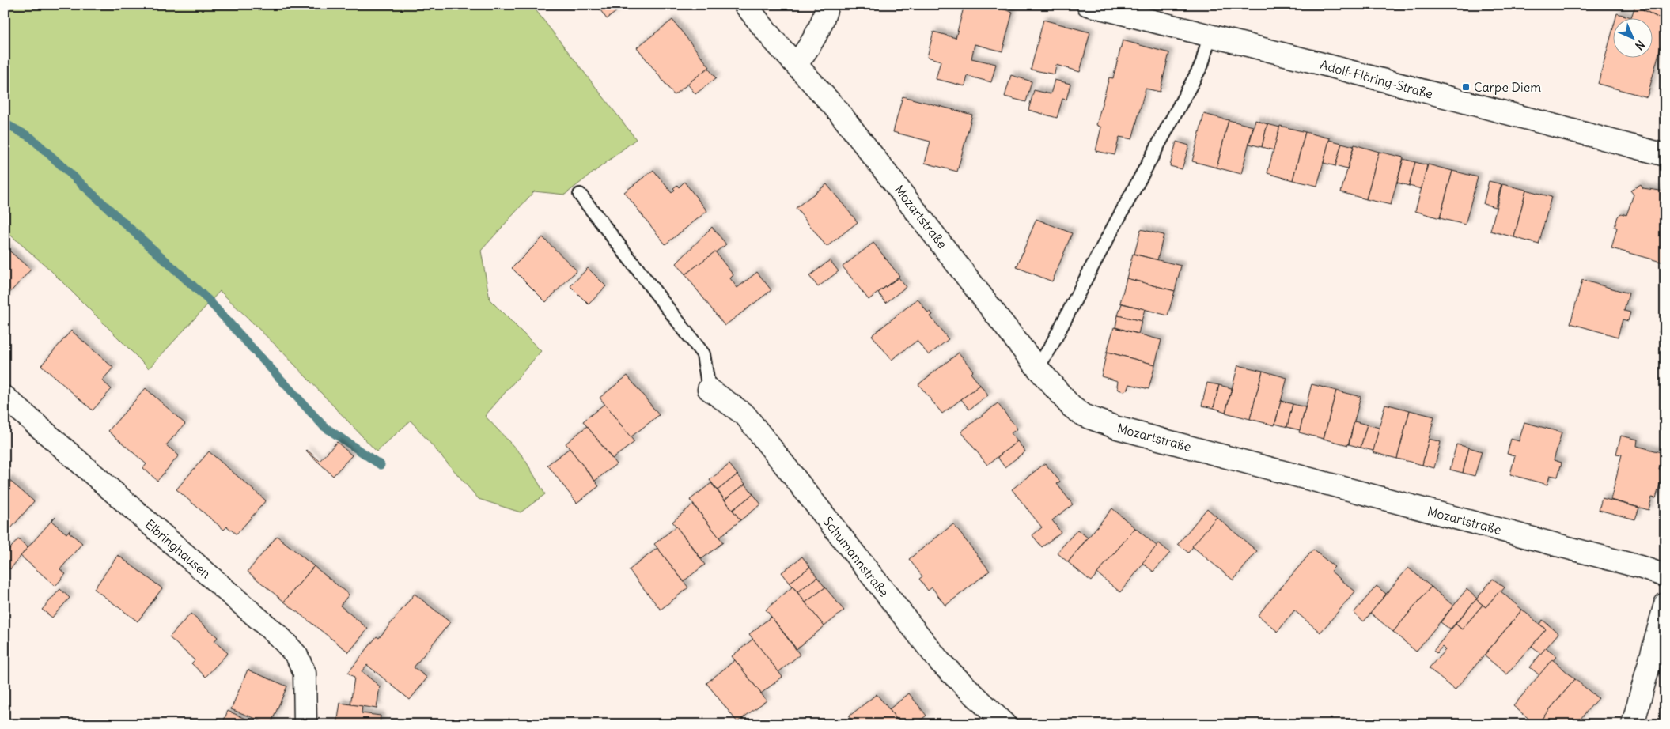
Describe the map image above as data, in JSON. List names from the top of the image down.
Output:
{
  "streets": {
    "street": [
      "Adolf-Flöring-Straße",
      "Mozartstraße",
      "Elbringhausen",
      "Schumannstraße"
    ]
  },
  "places": {
    "transit": ["Carpe Diem"]
  },
  "north": "bottom right"
}
